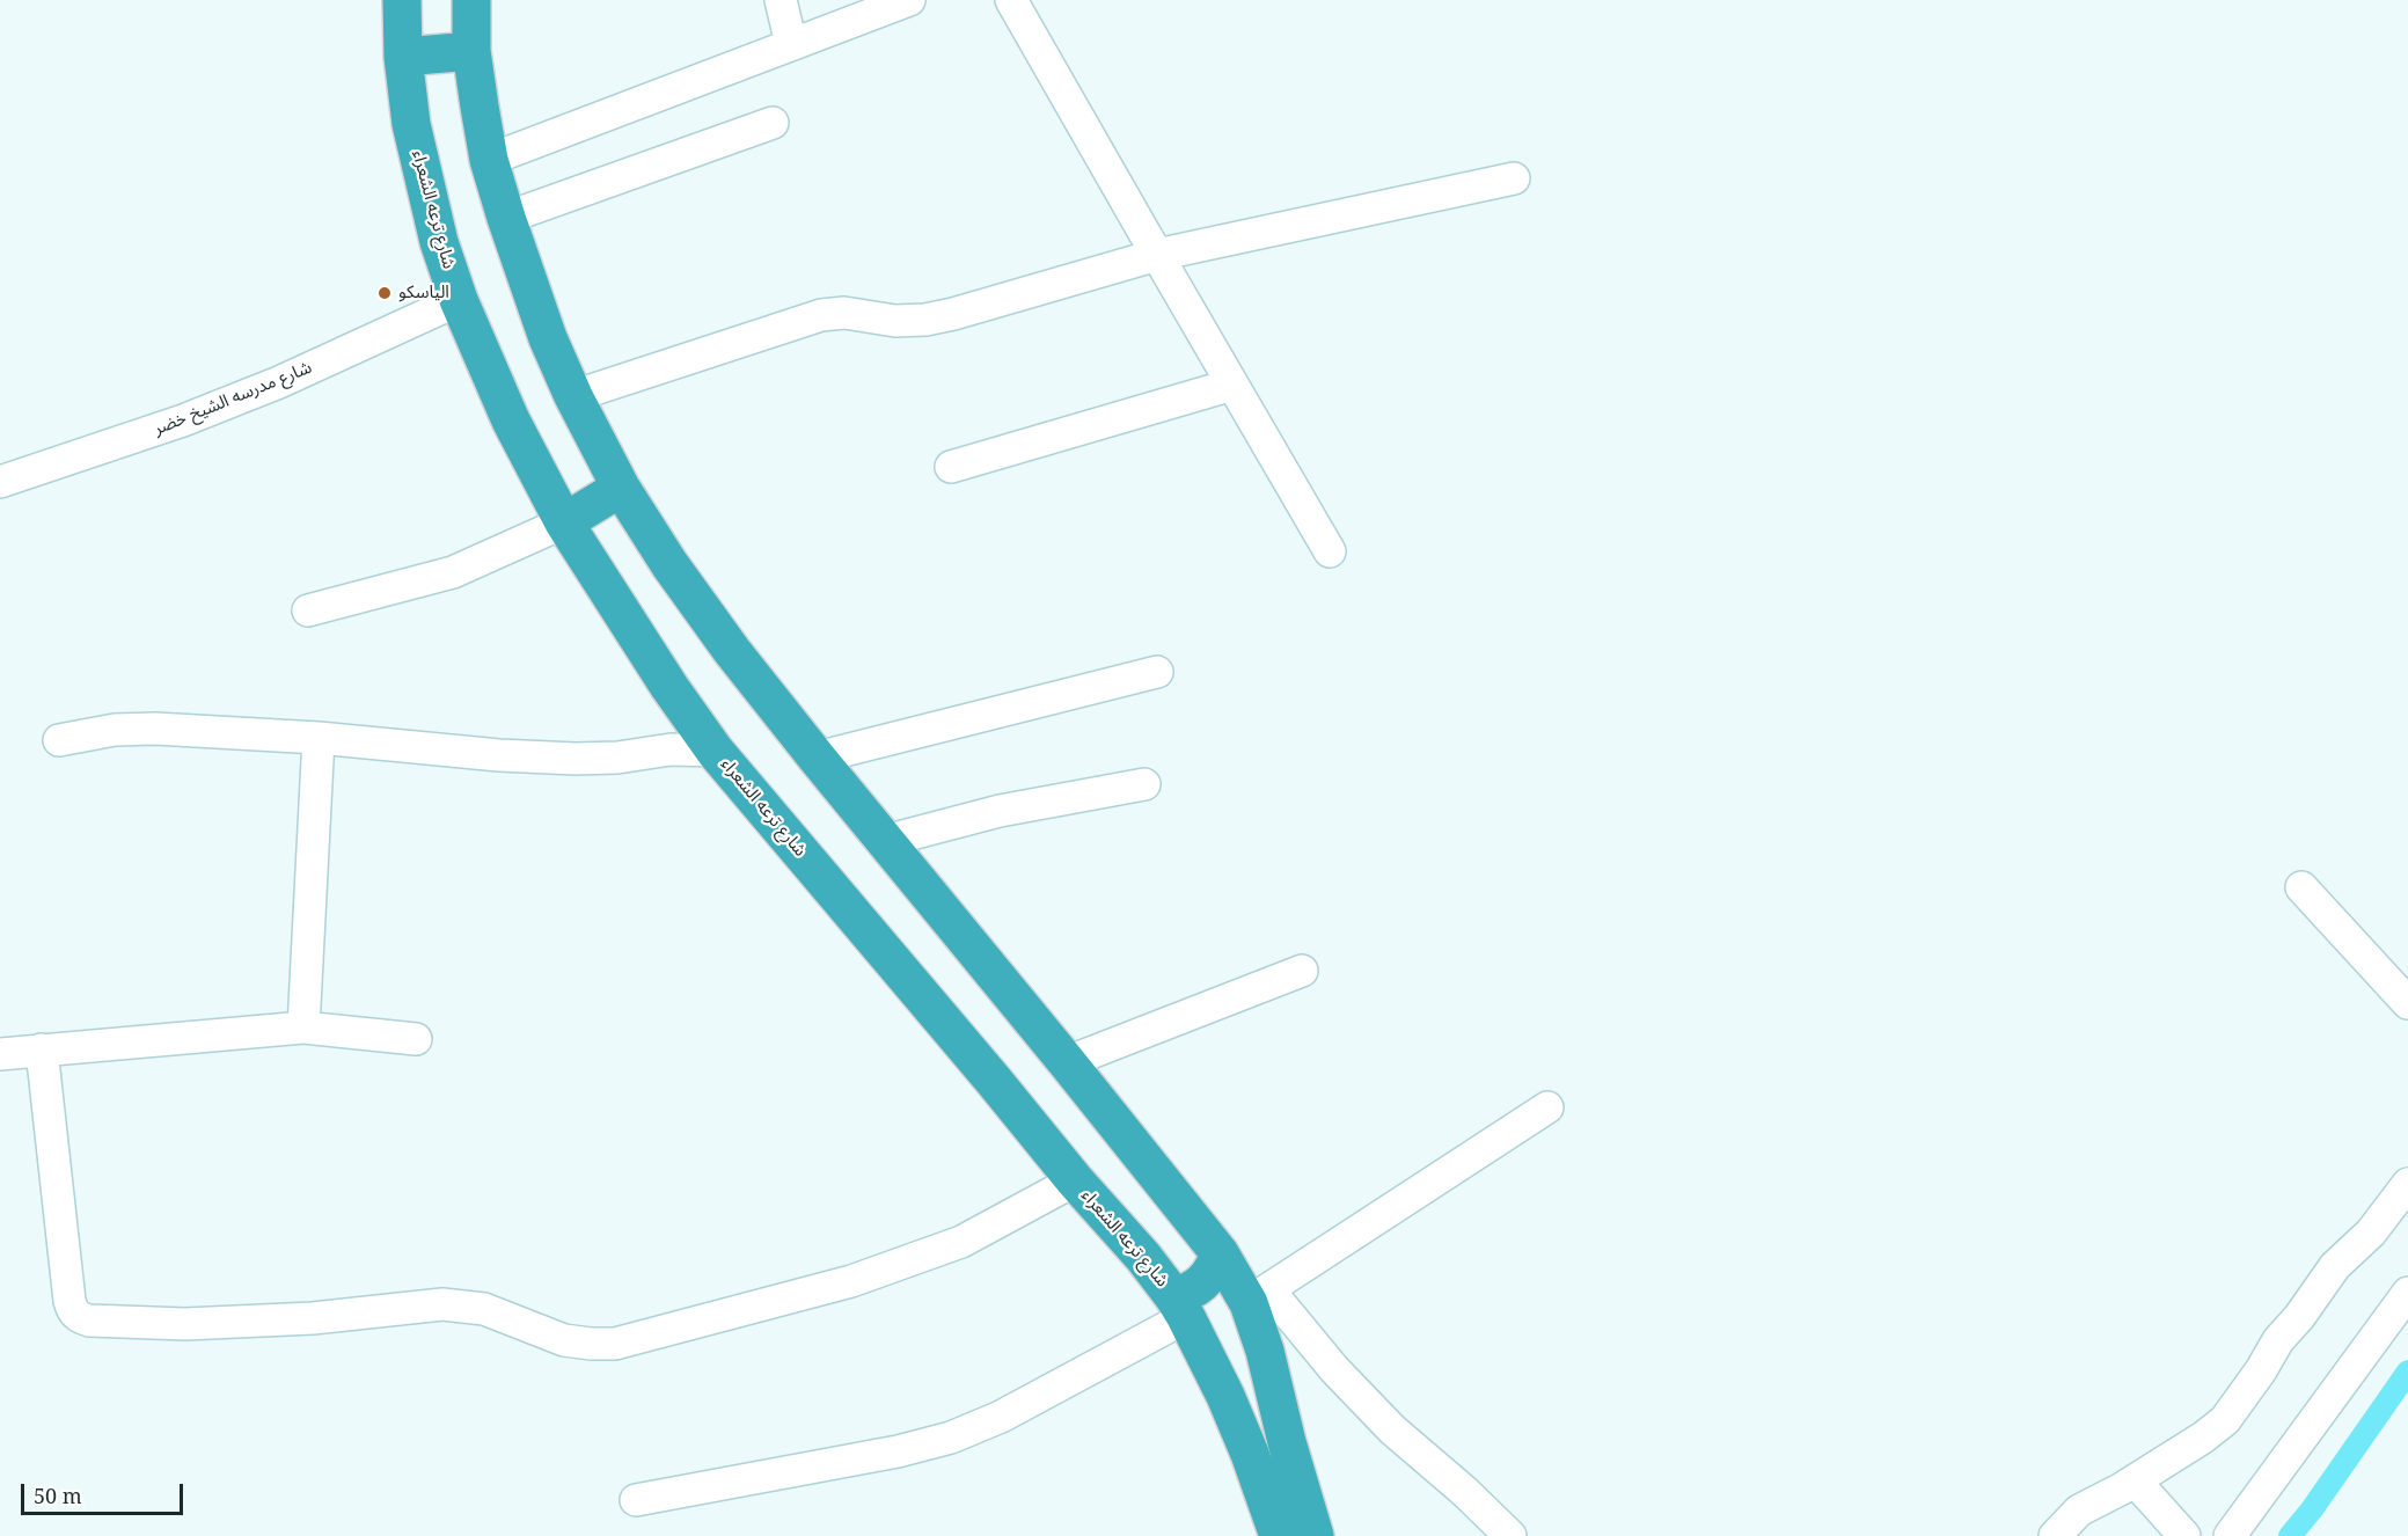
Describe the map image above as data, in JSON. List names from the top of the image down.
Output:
{
  "streets": {
    "highway": ["شارع ترعه الشعراء"],
    "street": ["شارع مدرسه الشيخ خضر"]
  },
  "crossings": [
    ["شارع ترعه الشعراء", "شارع مدرسه الشيخ خضر"]
  ],
  "places": ["الياسكو"],
  "scale_bar": "50 m"
}
